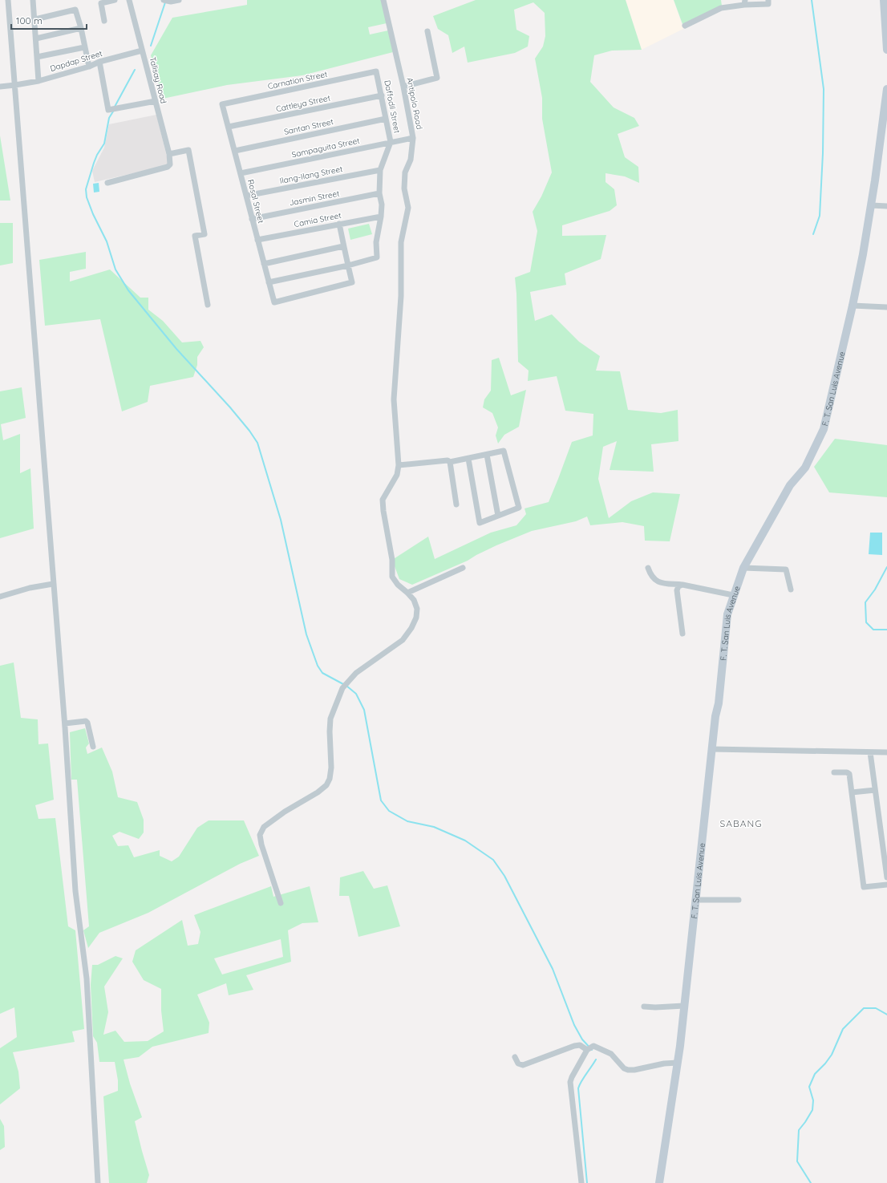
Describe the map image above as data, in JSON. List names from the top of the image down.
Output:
{
  "streets": {
    "main road": ["F. T. San Luis Avenue"],
    "street": [
      "Dapdap Street",
      "Talisay Road",
      "Carnation Street",
      "Cattleya Street",
      "Antipolo Road",
      "Daffodil Street",
      "Santan Street",
      "Sampaguita Street",
      "Ilang-Ilang Street",
      "Jasmin Street",
      "Rosal Street",
      "Camia Street"
    ]
  },
  "crossings": [
    ["Dapdap Street", "Talisay Road"],
    ["Carnation Street", "Daffodil Street"],
    ["Carnation Street", "Rosal Street"],
    ["Cattleya Street", "Daffodil Street"],
    ["Cattleya Street", "Rosal Street"],
    ["Antipolo Road", "Sampaguita Street"],
    ["Daffodil Street", "Santan Street"],
    ["Daffodil Street", "Sampaguita Street"],
    ["Daffodil Street", "Ilang-Ilang Street"],
    ["Daffodil Street", "Jasmin Street"],
    ["Daffodil Street", "Rosal Street"],
    ["Daffodil Street", "Camia Street"],
    ["Santan Street", "Rosal Street"],
    ["Sampaguita Street", "Rosal Street"],
    ["Ilang-Ilang Street", "Rosal Street"],
    ["Jasmin Street", "Rosal Street"],
    ["Rosal Street", "Camia Street"]
  ],
  "districts": ["SABANG"],
  "scale_bar": "100 m"
}
